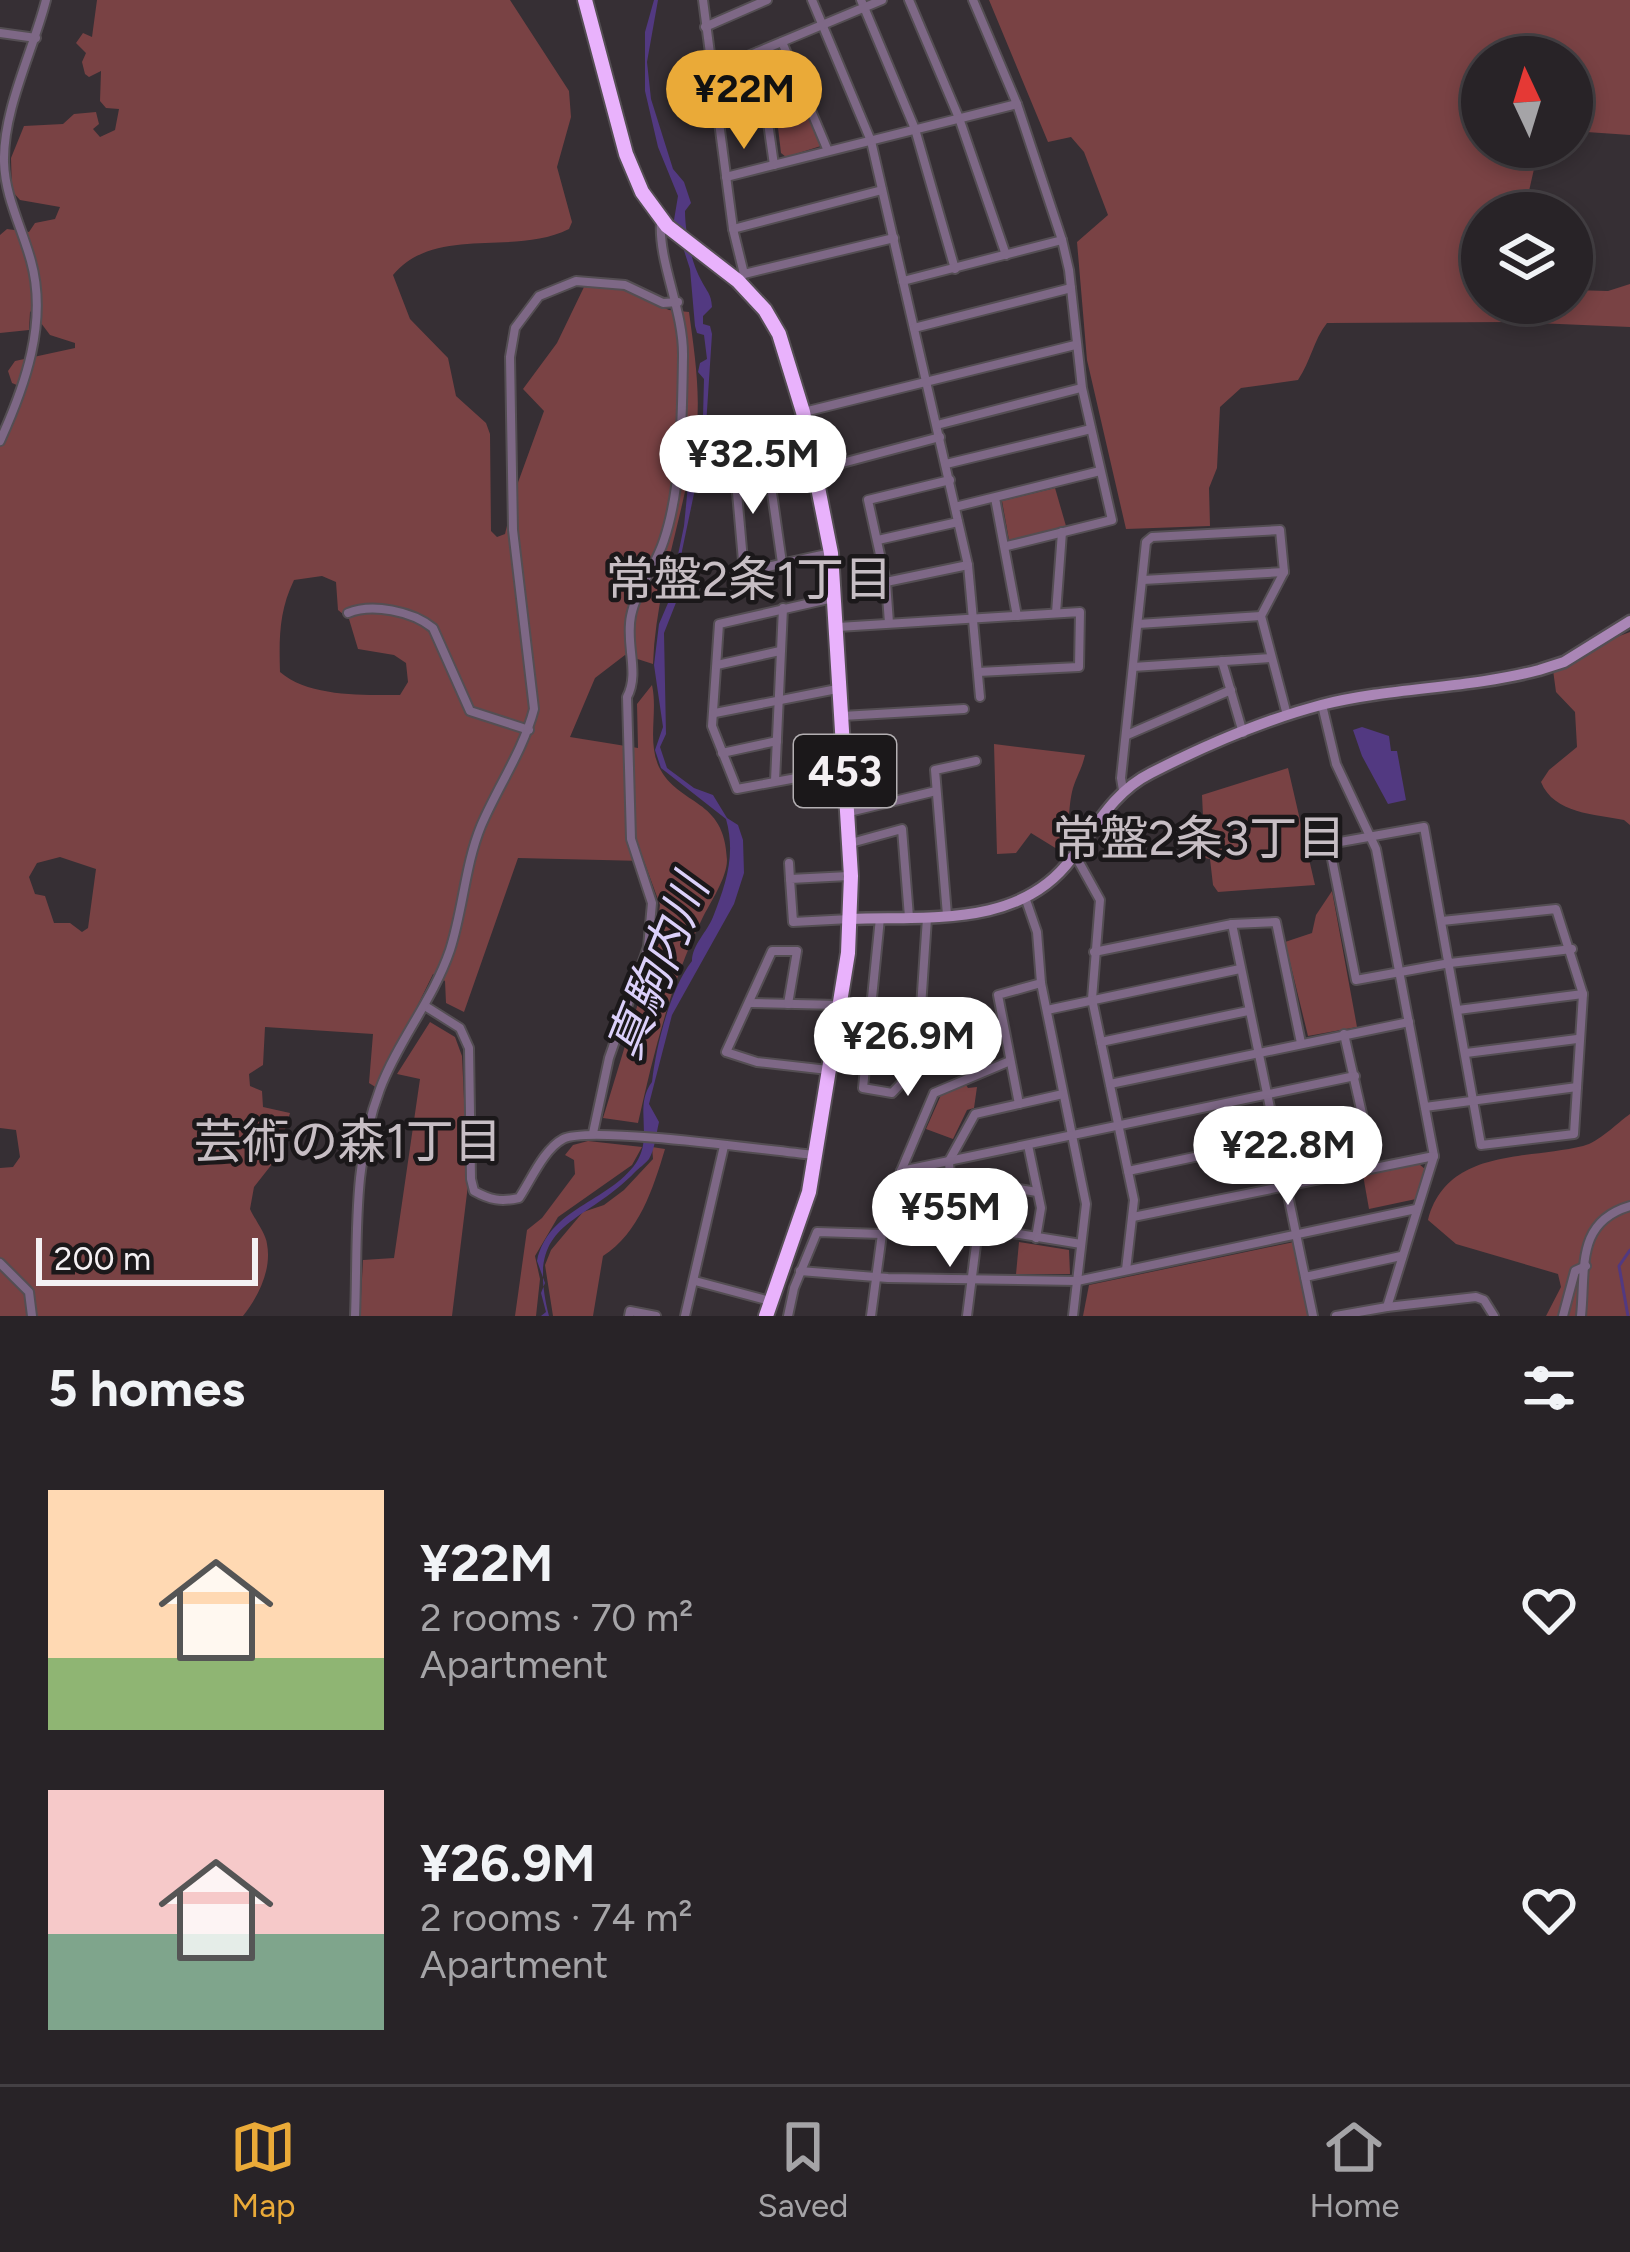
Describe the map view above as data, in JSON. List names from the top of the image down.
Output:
{
  "streets": {
    "highway": ["453"]
  },
  "districts": ["常盤2条1丁目", "常盤2条3丁目", "芸術の森1丁目"],
  "water": ["真駒内川"],
  "scale_bar": "200 m",
  "north": "top",
  "page": {
    "price": [
      "¥22M",
      "¥32.5M",
      "¥26.9M",
      "¥22.8M",
      "¥55M"
    ],
    "scale": "200 m",
    "heading": "5 homes",
    "list": [
      {
        "name": "¥22M",
        "note": "2 rooms · 70 m² · Apartment"
      },
      {
        "name": "¥26.9M",
        "note": "2 rooms · 74 m² · Apartment"
      }
    ],
    "tabs": ["Map", "Saved", "Home"]
  }
}
